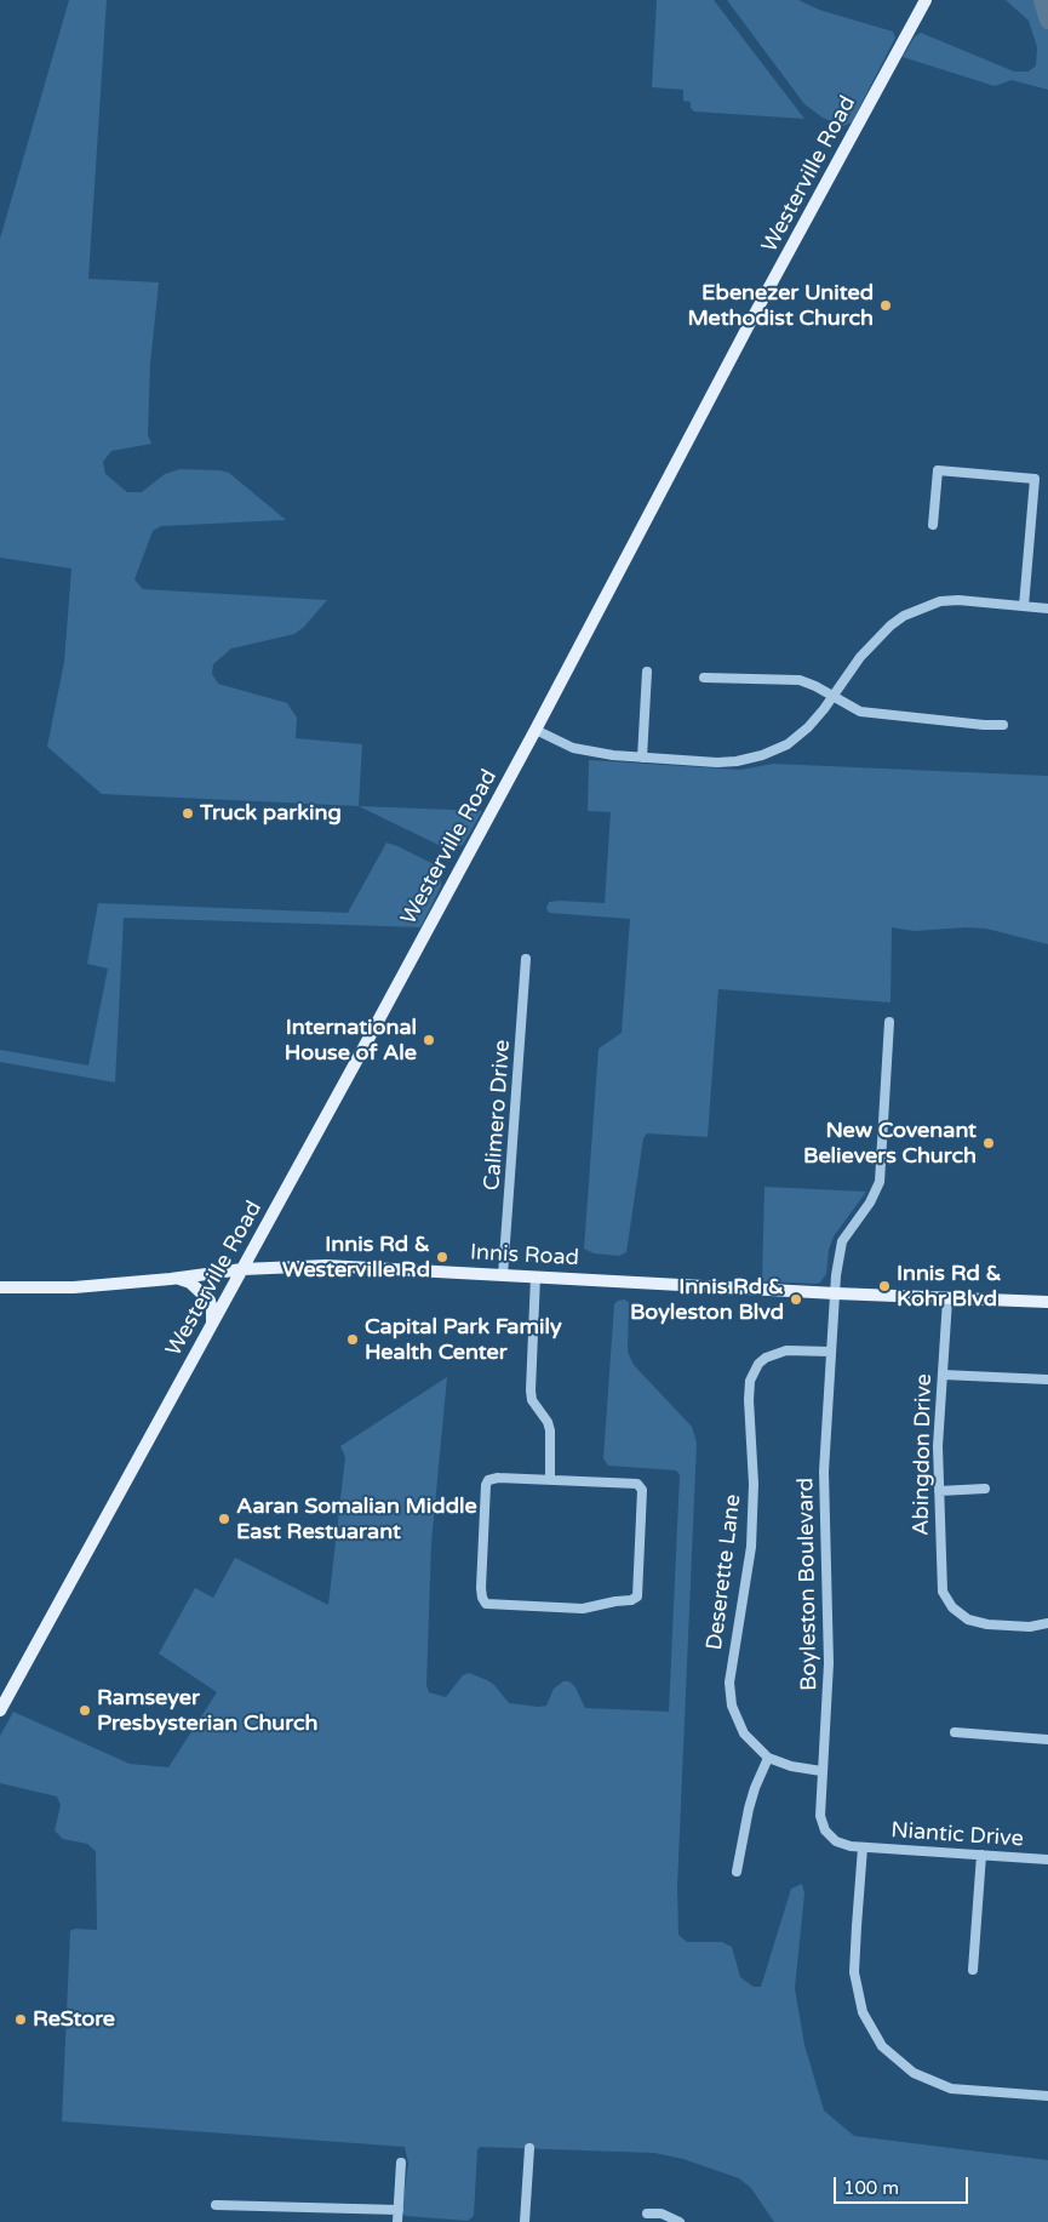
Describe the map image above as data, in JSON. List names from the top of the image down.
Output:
{
  "streets": {
    "main road": ["Westerville Road", "Innis Road"],
    "street": [
      "Calimero Drive",
      "Abingdon Drive",
      "Deserette Lane",
      "Boyleston Boulevard",
      "Niantic Drive"
    ]
  },
  "crossings": [
    ["Westerville Road", "Innis Road"],
    ["Calimero Drive", "Innis Road"],
    ["Innis Road", "Abingdon Drive"],
    ["Innis Road", "Boyleston Boulevard"],
    ["Deserette Lane", "Boyleston Boulevard"],
    ["Boyleston Boulevard", "Niantic Drive"]
  ],
  "places": [
    "Ebenezer United Methodist Church",
    "Truck parking",
    "International House of Ale",
    "New Covenant Believers Church",
    "Innis Rd & Westerville Rd",
    "Innis Rd & Kohr Blvd",
    "Innis Rd & Boyleston Blvd",
    "Capital Park Family Health Center",
    "Aaran Somalian Middle East Restuarant",
    "Ramseyer Presbysterian Church",
    "ReStore"
  ],
  "scale_bar": "100 m"
}
